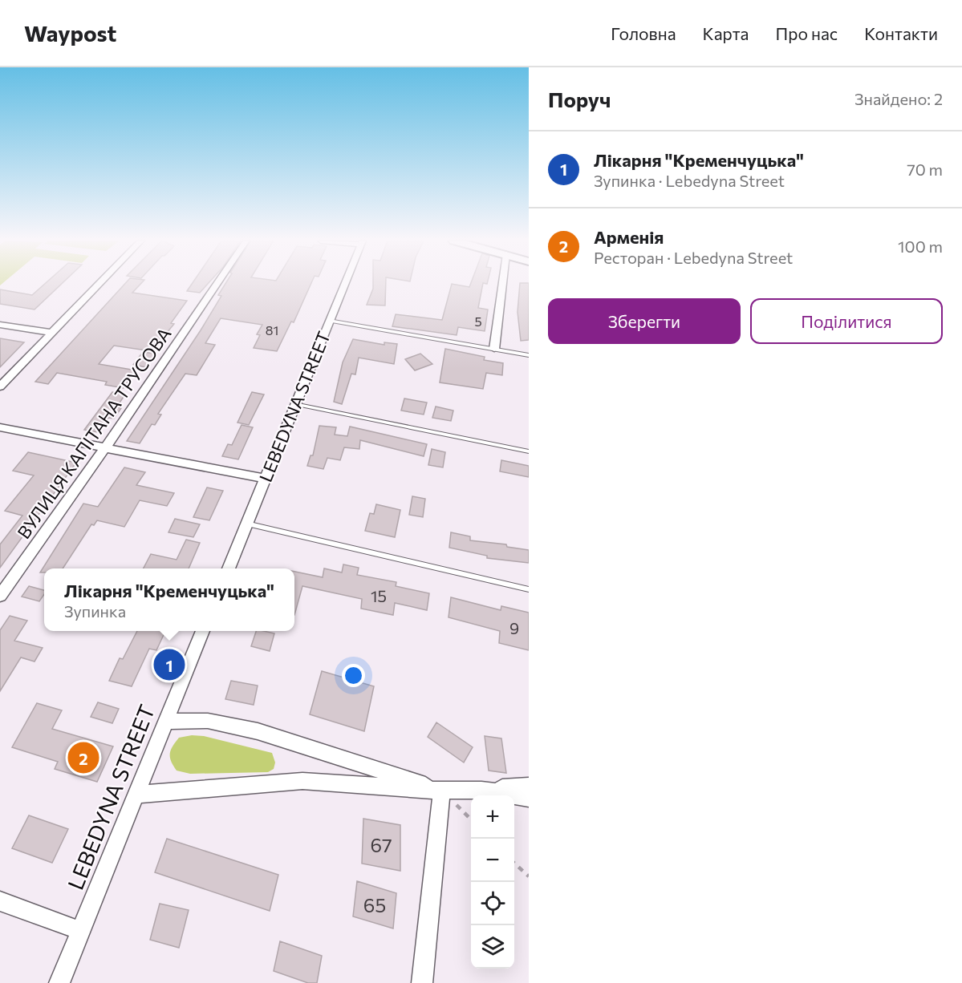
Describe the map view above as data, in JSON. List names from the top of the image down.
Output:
{
  "streets": {
    "street": ["LEBEDYNA STREET", "ВУЛИЦЯ КАПІТАНА ТРУСОВА"]
  },
  "house_numbers": [
    "5",
    "81",
    "15",
    "9",
    "67",
    "65"
  ],
  "page": {
    "header": "Waypost",
    "nav": [
      "Головна",
      "Карта",
      "Про нас",
      "Контакти"
    ],
    "heading": ["Поруч", "Знайдено: 2"],
    "list": [
      {
        "mark": "1",
        "name": "Лікарня \"Кременчуцька\"",
        "note": "Зупинка · Lebedyna Street",
        "value": "70 m"
      },
      {
        "mark": "2",
        "name": "Арменія",
        "note": "Ресторан · Lebedyna Street",
        "value": "100 m"
      }
    ],
    "buttons": ["Зберегти", "Поділитися"],
    "popup": ["Лікарня \"Кременчуцька\"", "Зупинка"],
    "pins": ["1", "2"],
    "map_buttons": ["+", "−"]
  }
}
